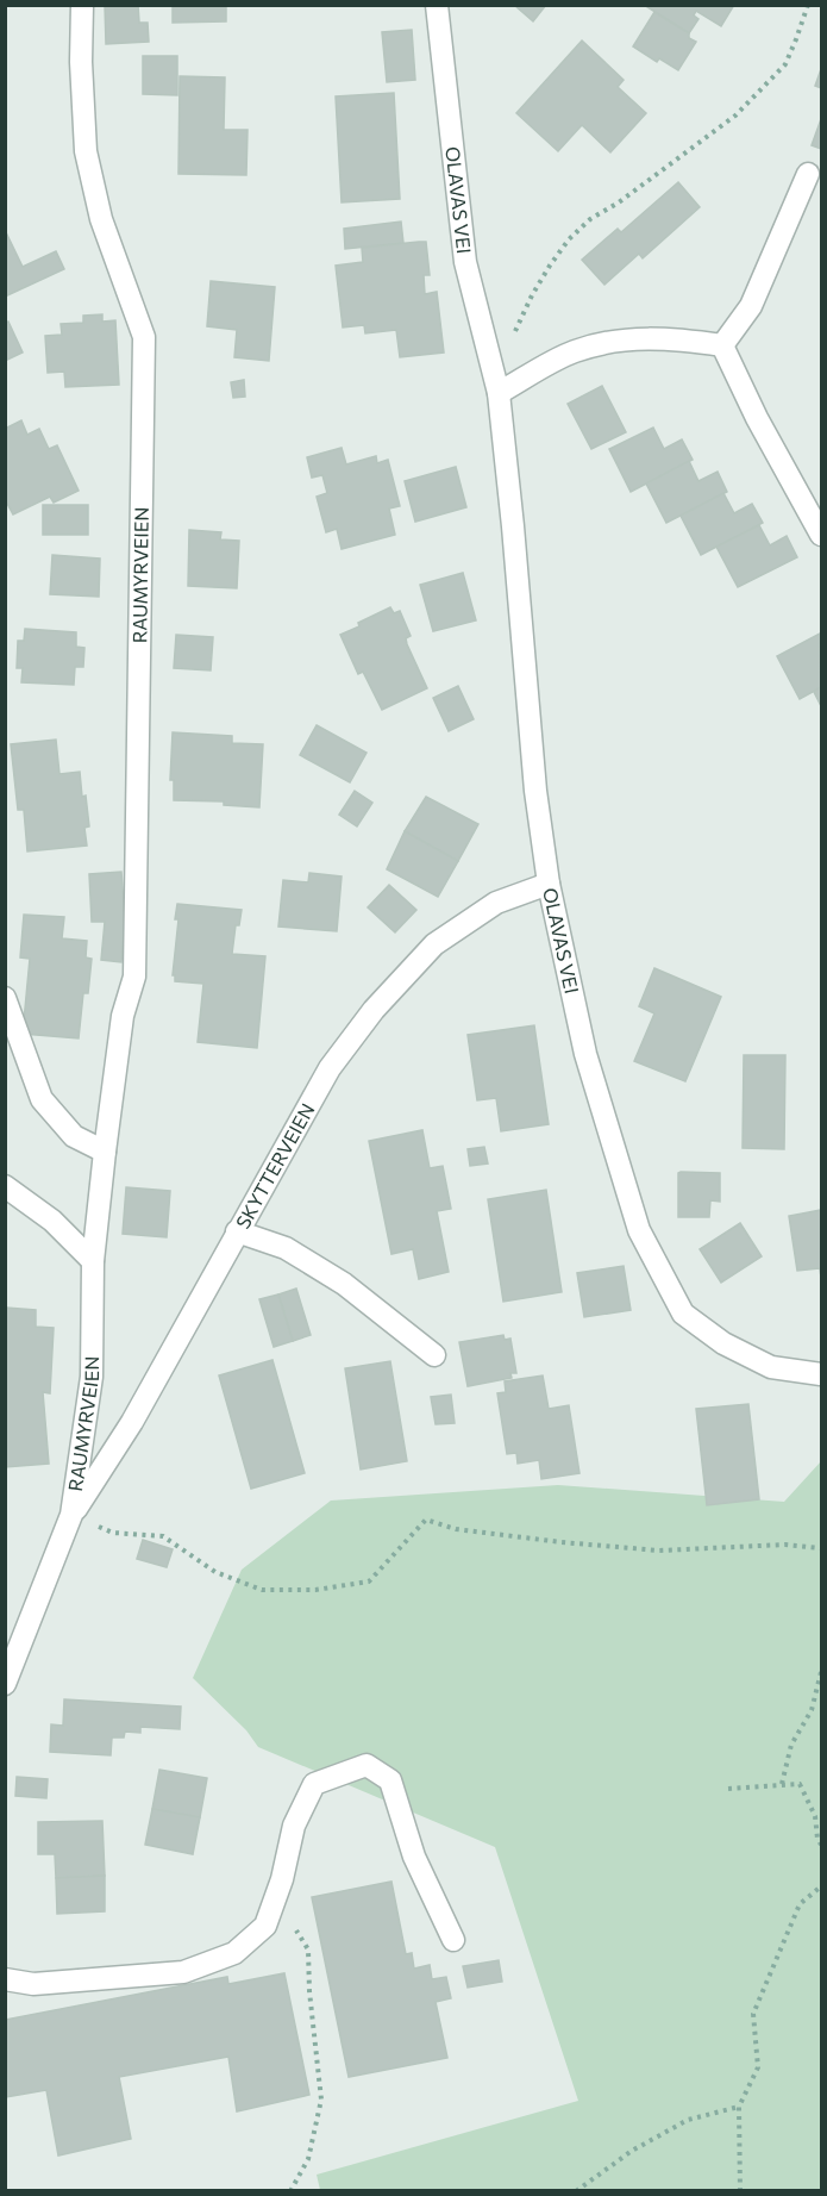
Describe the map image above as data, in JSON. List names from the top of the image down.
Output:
{
  "streets": {
    "street": ["OLAVAS VEI", "RAUMYRVEIEN", "SKYTTERVEIEN"]
  },
  "crossings": [
    ["OLAVAS VEI", "SKYTTERVEIEN"],
    ["RAUMYRVEIEN", "SKYTTERVEIEN"]
  ]
}
